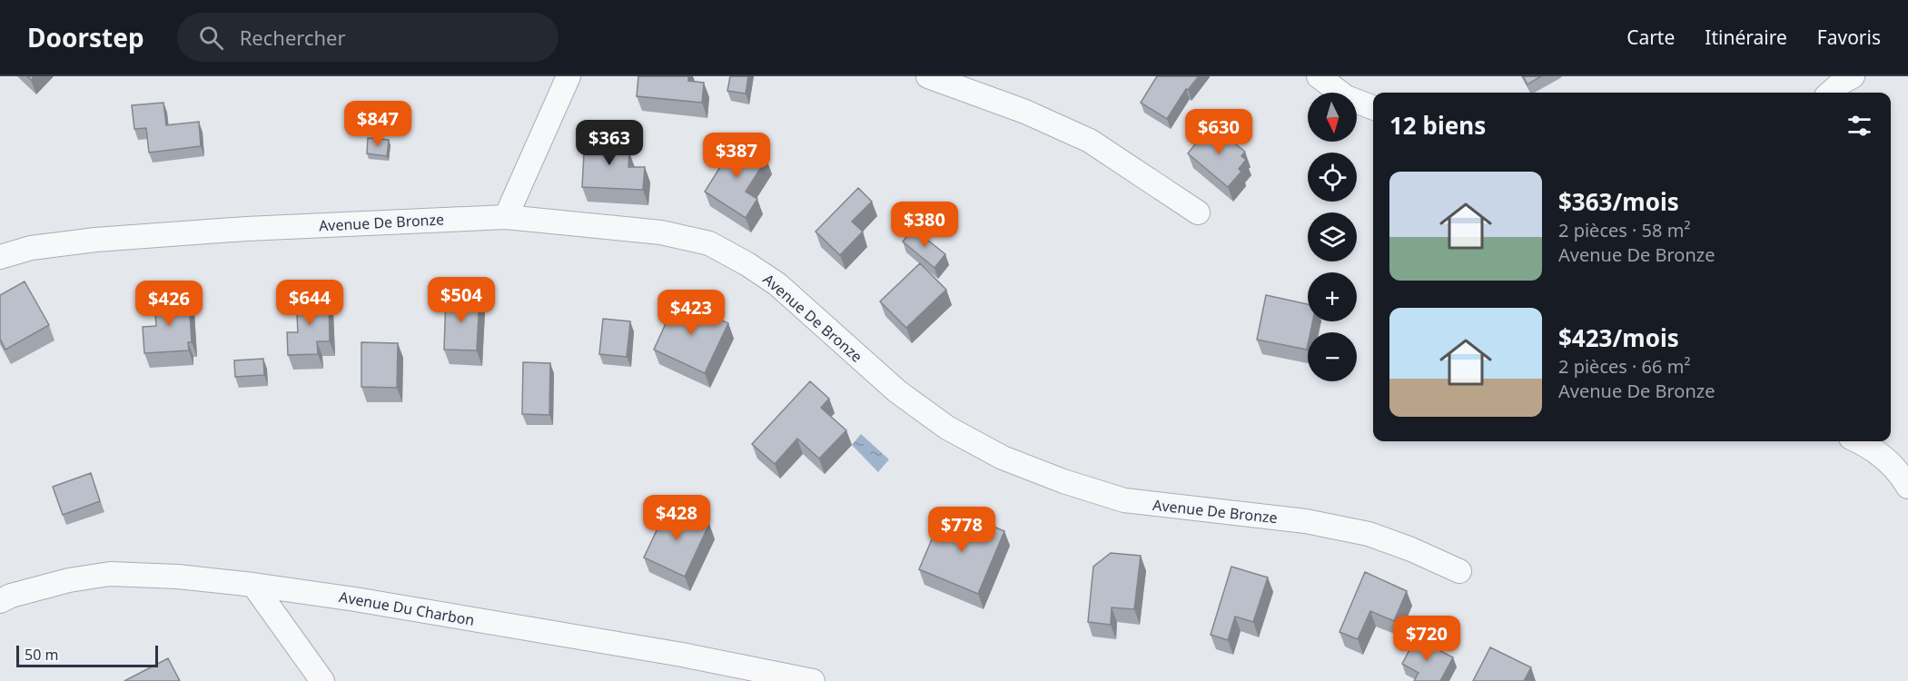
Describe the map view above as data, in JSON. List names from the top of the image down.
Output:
{
  "streets": {
    "street": ["Avenue De Bronze", "Avenue Du Charbon"]
  },
  "scale_bar": "50 m",
  "north": "bottom",
  "page": {
    "header": "Doorstep",
    "search": "Rechercher",
    "nav": ["Carte", "Itinéraire", "Favoris"],
    "map_buttons": ["+", "−"],
    "heading": "12 biens",
    "price": [
      "$847",
      "$630",
      "$363",
      "$387",
      "$380",
      "$504",
      "$644",
      "$426",
      "$423",
      "$428",
      "$778",
      "$720"
    ],
    "list": [
      {
        "name": "$363/mois",
        "note": "2 pièces · 58 m² · Avenue De Bronze"
      },
      {
        "name": "$423/mois",
        "note": "2 pièces · 66 m² · Avenue De Bronze"
      }
    ],
    "scale": "50 m"
  }
}
